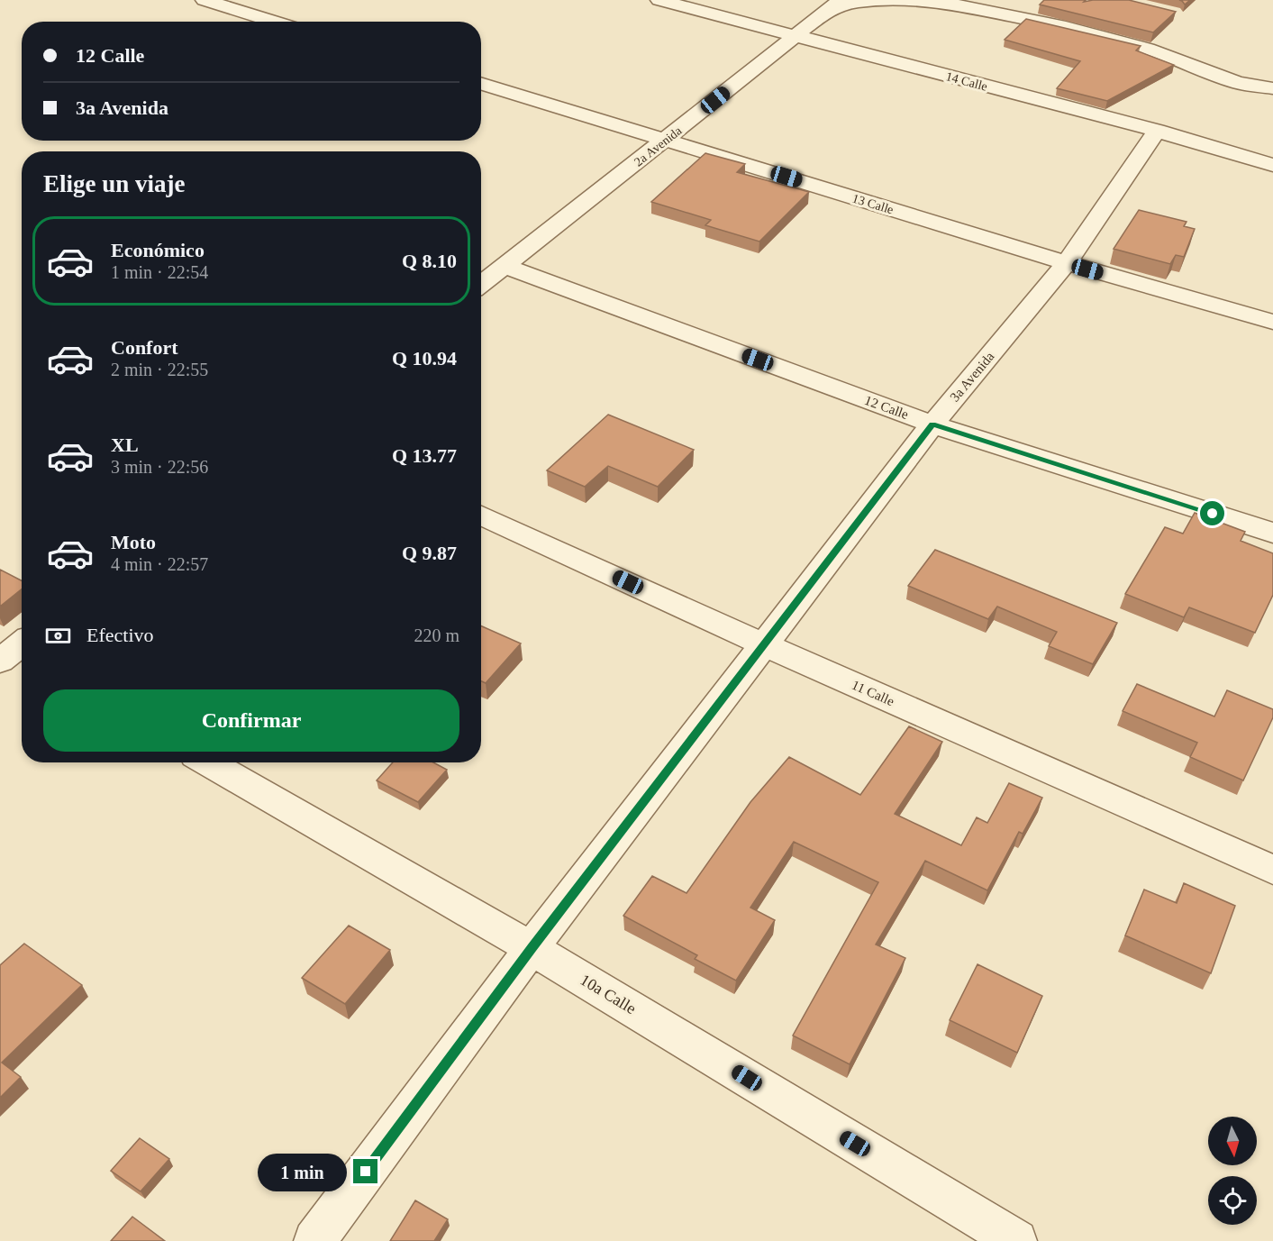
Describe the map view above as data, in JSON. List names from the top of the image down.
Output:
{
  "streets": {
    "street": [
      "14 Calle",
      "2a Avenida",
      "13 Calle",
      "3a Avenida",
      "12 Calle",
      "11 Calle",
      "10a Calle"
    ]
  },
  "crossings": [
    ["14 Calle", "2a Avenida"],
    ["14 Calle", "3a Avenida"],
    ["2a Avenida", "13 Calle"],
    ["2a Avenida", "12 Calle"],
    ["13 Calle", "3a Avenida"],
    ["3a Avenida", "12 Calle"],
    ["3a Avenida", "11 Calle"],
    ["3a Avenida", "10a Calle"]
  ],
  "north": "bottom",
  "page": {
    "banner": ["12 Calle", "3a Avenida"],
    "heading": "Elige un viaje",
    "list": [
      {
        "name": "Económico",
        "note": "1 min · 22:54",
        "value": "Q 8.10"
      },
      {
        "name": "Confort",
        "note": "2 min · 22:55",
        "value": "Q 10.94"
      },
      {
        "name": "XL",
        "note": "3 min · 22:56",
        "value": "Q 13.77"
      },
      {
        "name": "Moto",
        "note": "4 min · 22:57",
        "value": "Q 9.87"
      }
    ],
    "pay": ["Efectivo", "220 m"],
    "buttons": "Confirmar",
    "bubble": "1 min"
  }
}
